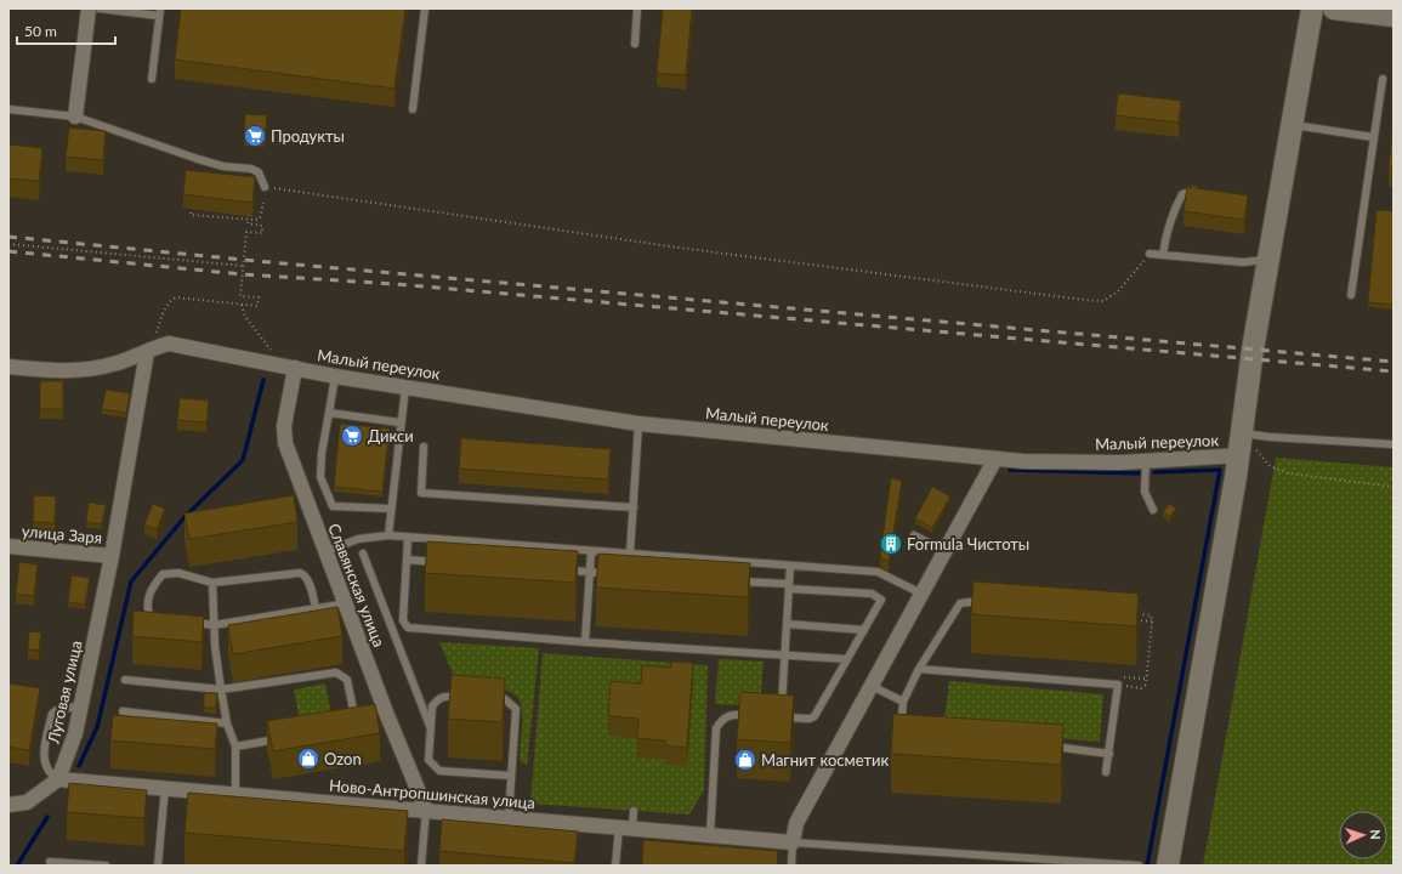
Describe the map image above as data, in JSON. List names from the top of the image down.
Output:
{
  "streets": {
    "street": [
      "Малый переулок",
      "улица Заря",
      "Славянская улица",
      "Луговая улица",
      "Ново-Антропшинская улица"
    ]
  },
  "crossings": [
    ["Малый переулок", "Славянская улица"],
    ["Малый переулок", "Луговая улица"],
    ["улица Заря", "Луговая улица"],
    ["Славянская улица", "Ново-Антропшинская улица"],
    ["Луговая улица", "Ново-Антропшинская улица"]
  ],
  "places": {
    "supermarket": ["Продукты", "Дикси"],
    "building": ["Formula Чистоты"],
    "shop": ["Ozon", "Магнит косметик"]
  },
  "scale_bar": "50 m",
  "north": "right"
}
